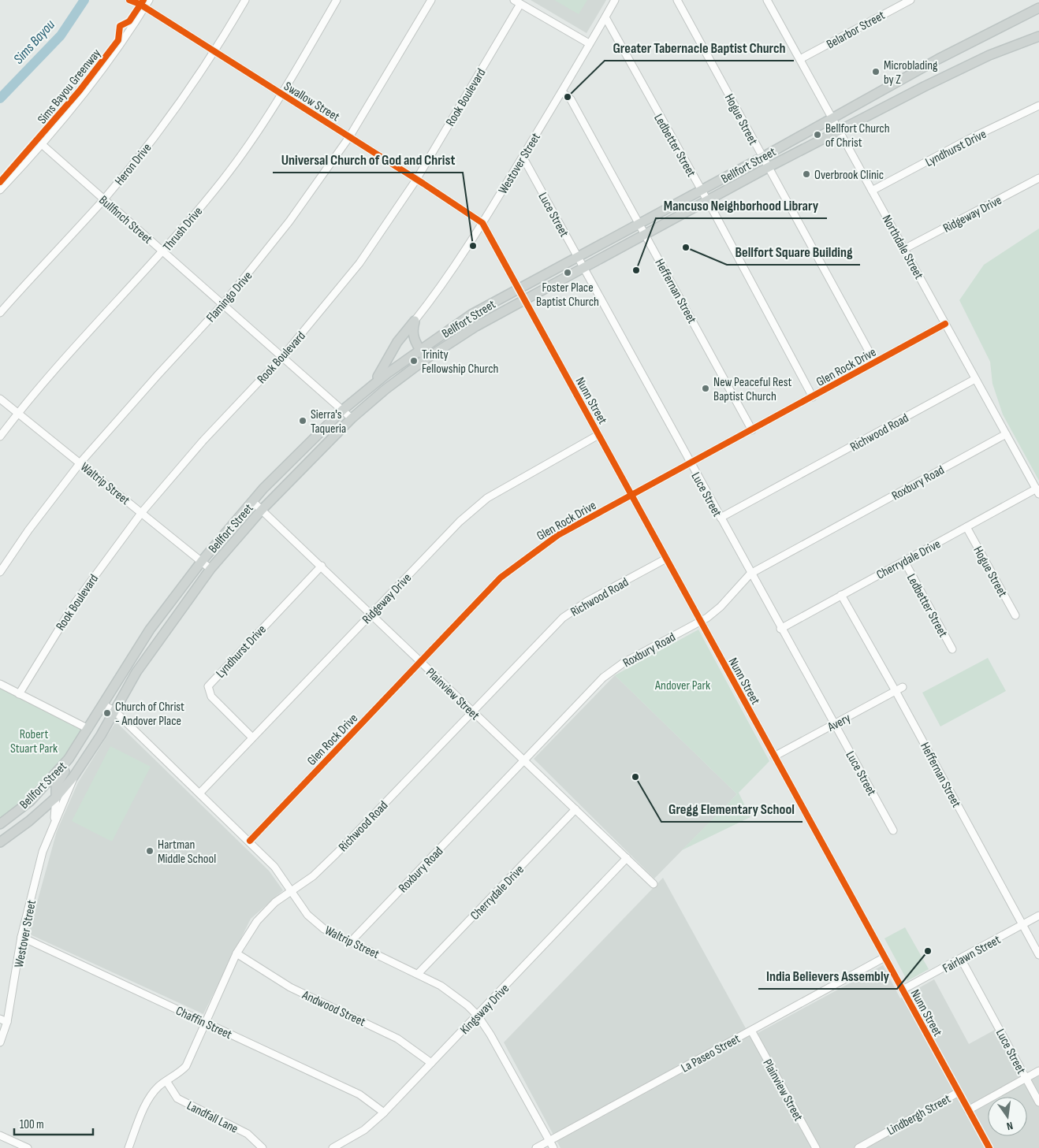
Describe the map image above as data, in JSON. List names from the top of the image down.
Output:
{
  "streets": {
    "main road": ["Bellfort Street"],
    "street": [
      "Belarbor Street",
      "Rook Boulevard",
      "Swallow Street",
      "Hogue Street",
      "Ledbetter Street",
      "Lyndhurst Drive",
      "Westover Street",
      "Heron Drive",
      "Ridgeway Drive",
      "Luce Street",
      "Bullfinch Street",
      "Thrush Drive",
      "Northdale Street",
      "Heffernan Street",
      "Flamingo Drive",
      "Glen Rock Drive",
      "Nunn Street",
      "Richwood Road",
      "Roxbury Road",
      "Waltrip Street",
      "Cherrydale Drive",
      "Plainview Street",
      "Avery",
      "Fairlawn Street",
      "Andwood Street",
      "Kingsway Drive",
      "Chaffin Street",
      "La Paseo Street",
      "Lindbergh Street",
      "Landfall Lane"
    ],
    "cycle path": ["Sims Bayou Greenway"]
  },
  "crossings": [
    ["Belarbor Street", "Northdale Street"],
    ["Rook Boulevard", "Swallow Street"],
    ["Rook Boulevard", "Bullfinch Street"],
    ["Rook Boulevard", "Waltrip Street"],
    ["Swallow Street", "Westover Street"],
    ["Swallow Street", "Heron Drive"],
    ["Swallow Street", "Thrush Drive"],
    ["Swallow Street", "Flamingo Drive"],
    ["Swallow Street", "Nunn Street"],
    ["Hogue Street", "Bellfort Street"],
    ["Hogue Street", "Glen Rock Drive"],
    ["Hogue Street", "Cherrydale Drive"],
    ["Ledbetter Street", "Westover Street"],
    ["Ledbetter Street", "Bellfort Street"],
    ["Ledbetter Street", "Glen Rock Drive"],
    ["Ledbetter Street", "Cherrydale Drive"],
    ["Lyndhurst Drive", "Ridgeway Drive"],
    ["Lyndhurst Drive", "Northdale Street"],
    ["Lyndhurst Drive", "Plainview Street"],
    ["Westover Street", "Bellfort Street"],
    ["Westover Street", "Luce Street"],
    ["Westover Street", "Heffernan Street"],
    ["Westover Street", "Nunn Street"],
    ["Westover Street", "Chaffin Street"],
    ["Heron Drive", "Bullfinch Street"],
    ["Bellfort Street", "Luce Street"],
    ["Bellfort Street", "Bullfinch Street"],
    ["Bellfort Street", "Northdale Street"],
    ["Bellfort Street", "Heffernan Street"],
    ["Bellfort Street", "Nunn Street"],
    ["Bellfort Street", "Waltrip Street"],
    ["Bellfort Street", "Plainview Street"],
    ["Ridgeway Drive", "Northdale Street"],
    ["Ridgeway Drive", "Nunn Street"],
    ["Ridgeway Drive", "Waltrip Street"],
    ["Ridgeway Drive", "Plainview Street"],
    ["Luce Street", "Glen Rock Drive"],
    ["Luce Street", "Richwood Road"],
    ["Luce Street", "Roxbury Road"],
    ["Luce Street", "Cherrydale Drive"],
    ["Luce Street", "Avery"],
    ["Luce Street", "Fairlawn Street"],
    ["Luce Street", "Lindbergh Street"],
    ["Bullfinch Street", "Thrush Drive"],
    ["Bullfinch Street", "Flamingo Drive"],
    ["Thrush Drive", "Waltrip Street"],
    ["Northdale Street", "Glen Rock Drive"],
    ["Northdale Street", "Richwood Road"],
    ["Northdale Street", "Roxbury Road"],
    ["Northdale Street", "Cherrydale Drive"],
    ["Heffernan Street", "Glen Rock Drive"],
    ["Heffernan Street", "Cherrydale Drive"],
    ["Heffernan Street", "Avery"],
    ["Heffernan Street", "Fairlawn Street"],
    ["Flamingo Drive", "Waltrip Street"],
    ["Glen Rock Drive", "Nunn Street"],
    ["Glen Rock Drive", "Waltrip Street"],
    ["Glen Rock Drive", "Plainview Street"],
    ["Nunn Street", "Richwood Road"],
    ["Nunn Street", "Roxbury Road"],
    ["Nunn Street", "Avery"],
    ["Nunn Street", "Fairlawn Street"],
    ["Nunn Street", "La Paseo Street"],
    ["Nunn Street", "Lindbergh Street"],
    ["Richwood Road", "Waltrip Street"],
    ["Richwood Road", "Plainview Street"],
    ["Richwood Road", "Andwood Street"],
    ["Richwood Road", "Chaffin Street"],
    ["Richwood Road", "Landfall Lane"],
    ["Roxbury Road", "Waltrip Street"],
    ["Roxbury Road", "Plainview Street"],
    ["Waltrip Street", "Cherrydale Drive"],
    ["Waltrip Street", "Kingsway Drive"],
    ["Waltrip Street", "La Paseo Street"],
    ["Cherrydale Drive", "Plainview Street"],
    ["Plainview Street", "Kingsway Drive"],
    ["Plainview Street", "La Paseo Street"],
    ["Andwood Street", "Kingsway Drive"],
    ["Kingsway Drive", "Chaffin Street"]
  ],
  "water": ["Sims Bayou"],
  "parks": ["Andover Park", "Robert Stuart Park"],
  "places": [
    "Microblading by Z",
    "Greater Tabernacle Baptist Church",
    "Bellfort Church of Christ",
    "Overbrook Clinic",
    "Universal Church of God and Christ",
    "Bellfort Square Building",
    "Mancuso Neighborhood Library",
    "Foster Place Baptist Church",
    "Trinity Fellowship Church",
    "New Peaceful Rest Baptist Church",
    "Sierra's Taqueria",
    "Church of Christ - Andover Place",
    "Gregg Elementary School",
    "Hartman Middle School",
    "India Believers Assembly"
  ],
  "scale_bar": "100 m",
  "north": "bottom"
}
